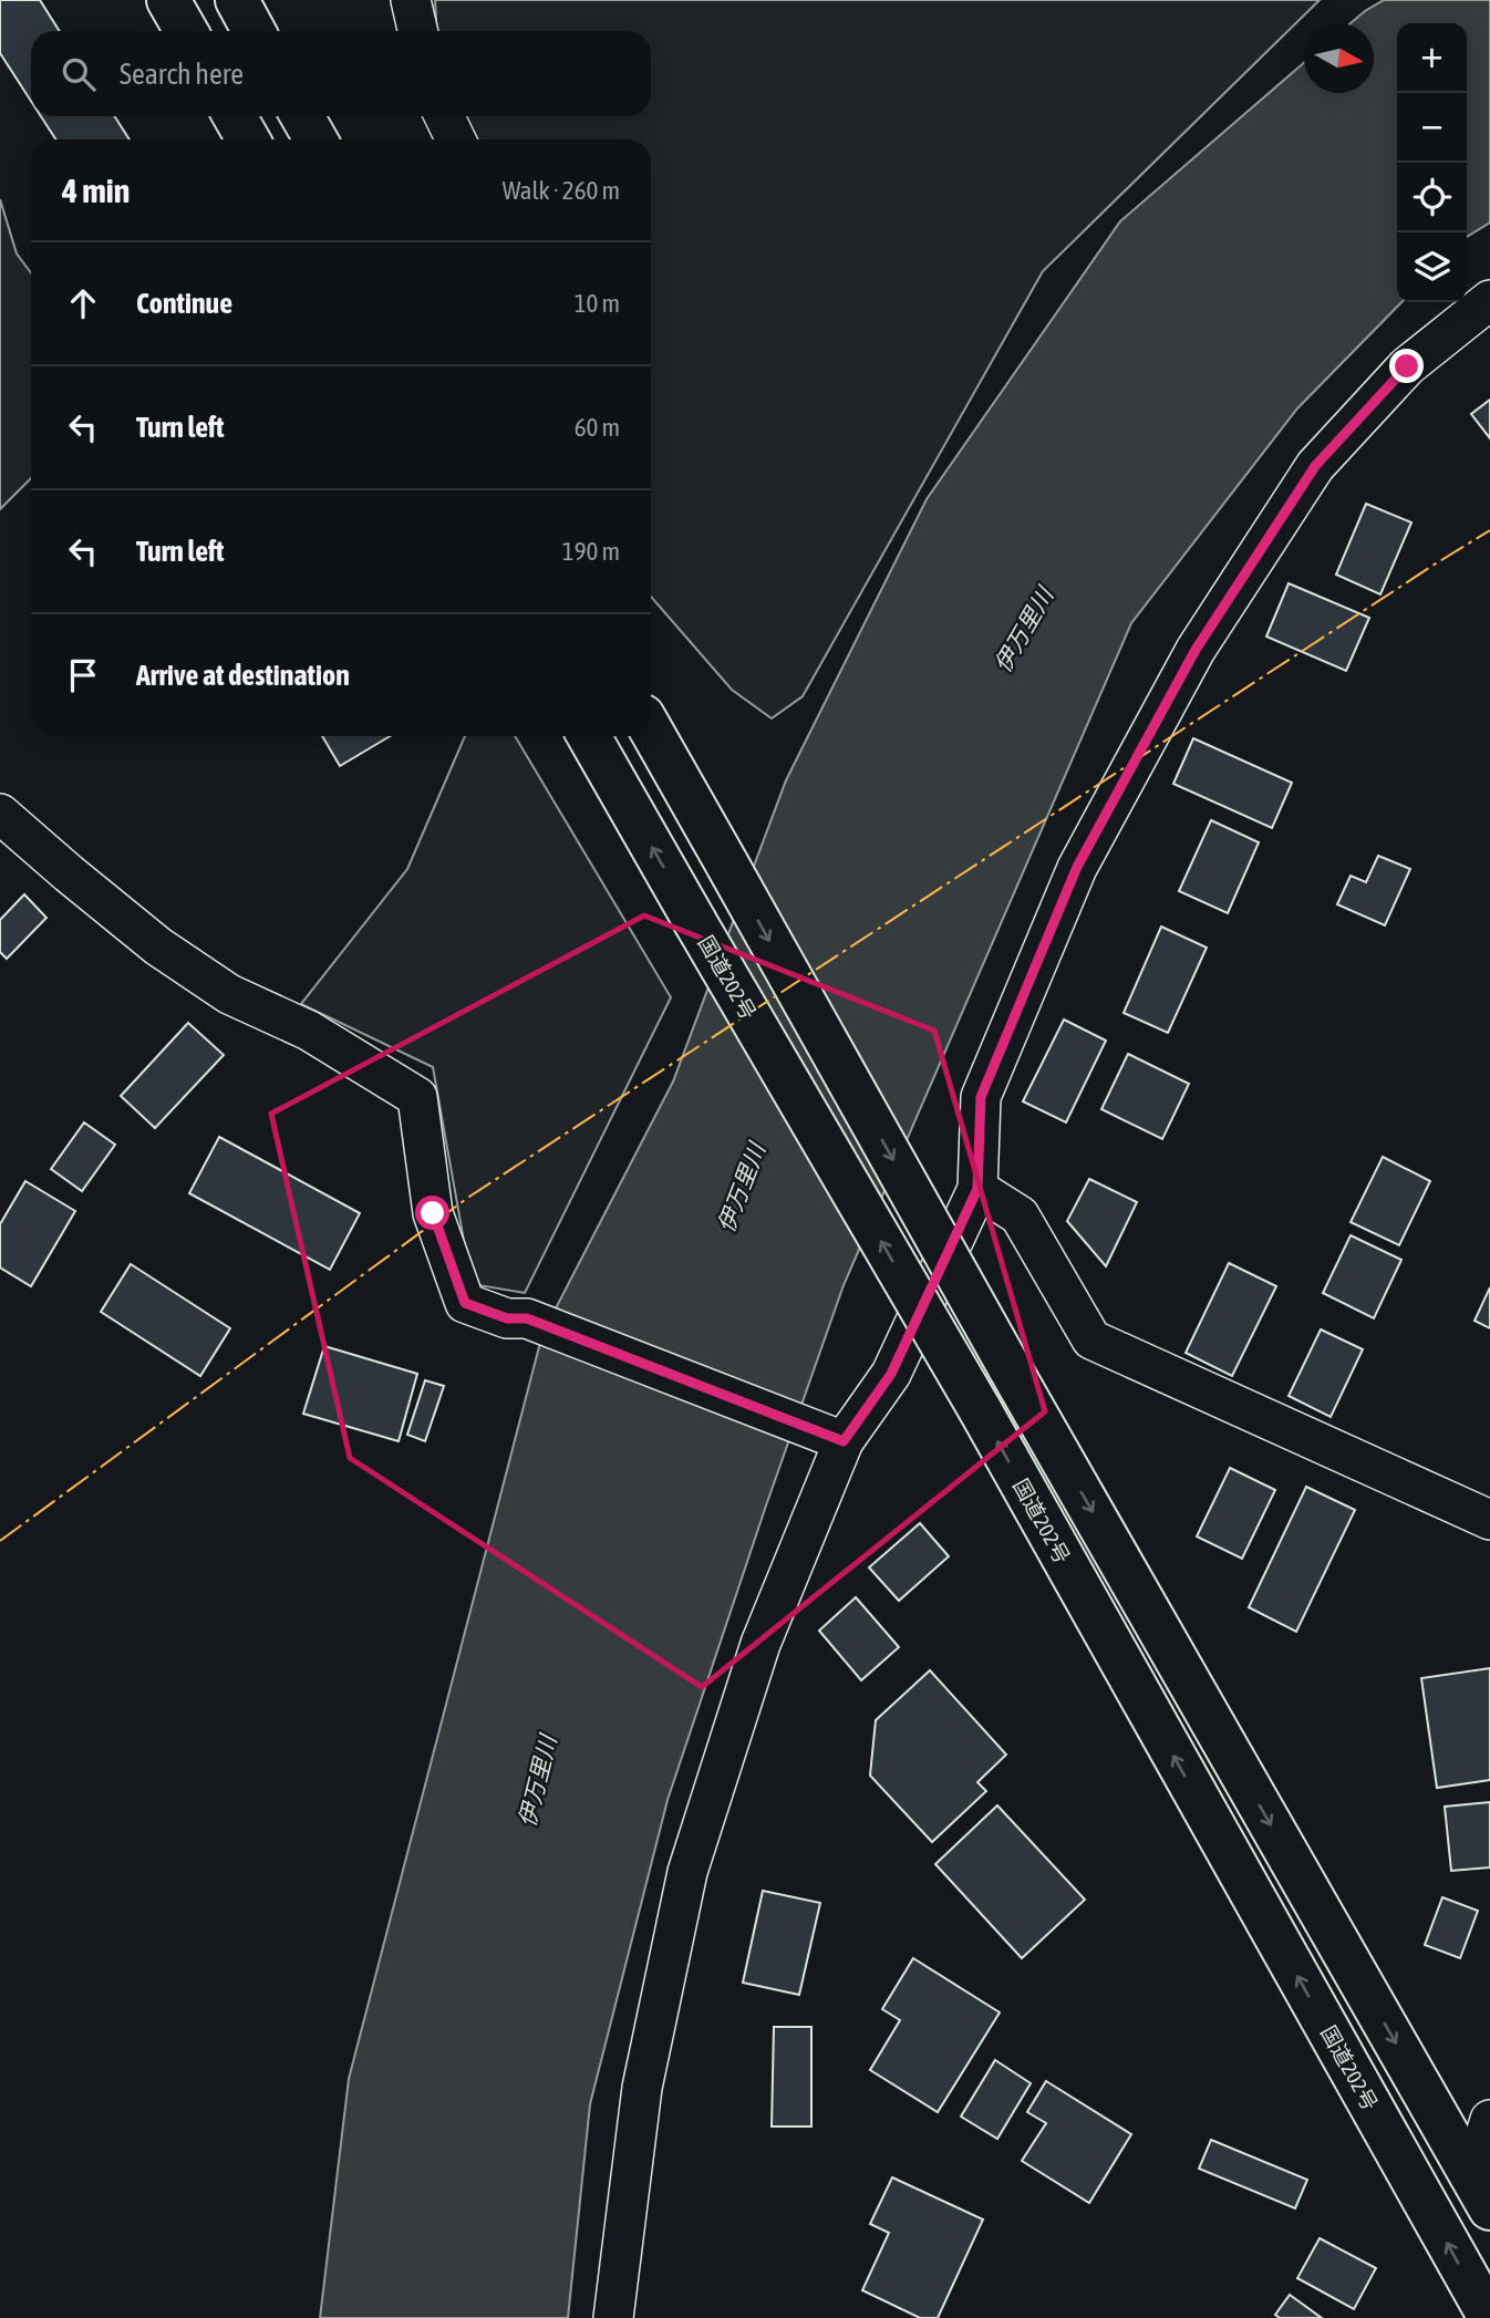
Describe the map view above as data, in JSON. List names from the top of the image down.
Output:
{
  "streets": {
    "highway": ["国道202号"]
  },
  "water": ["伊万里川"],
  "north": "right",
  "page": {
    "map_buttons": ["+", "−"],
    "search": "Search here",
    "heading": ["4 min", "Walk · 260 m"],
    "list": [
      ["Continue", "10 m"],
      ["Turn left", "60 m"],
      ["Turn left", "190 m"],
      "Arrive at destination"
    ]
  }
}
